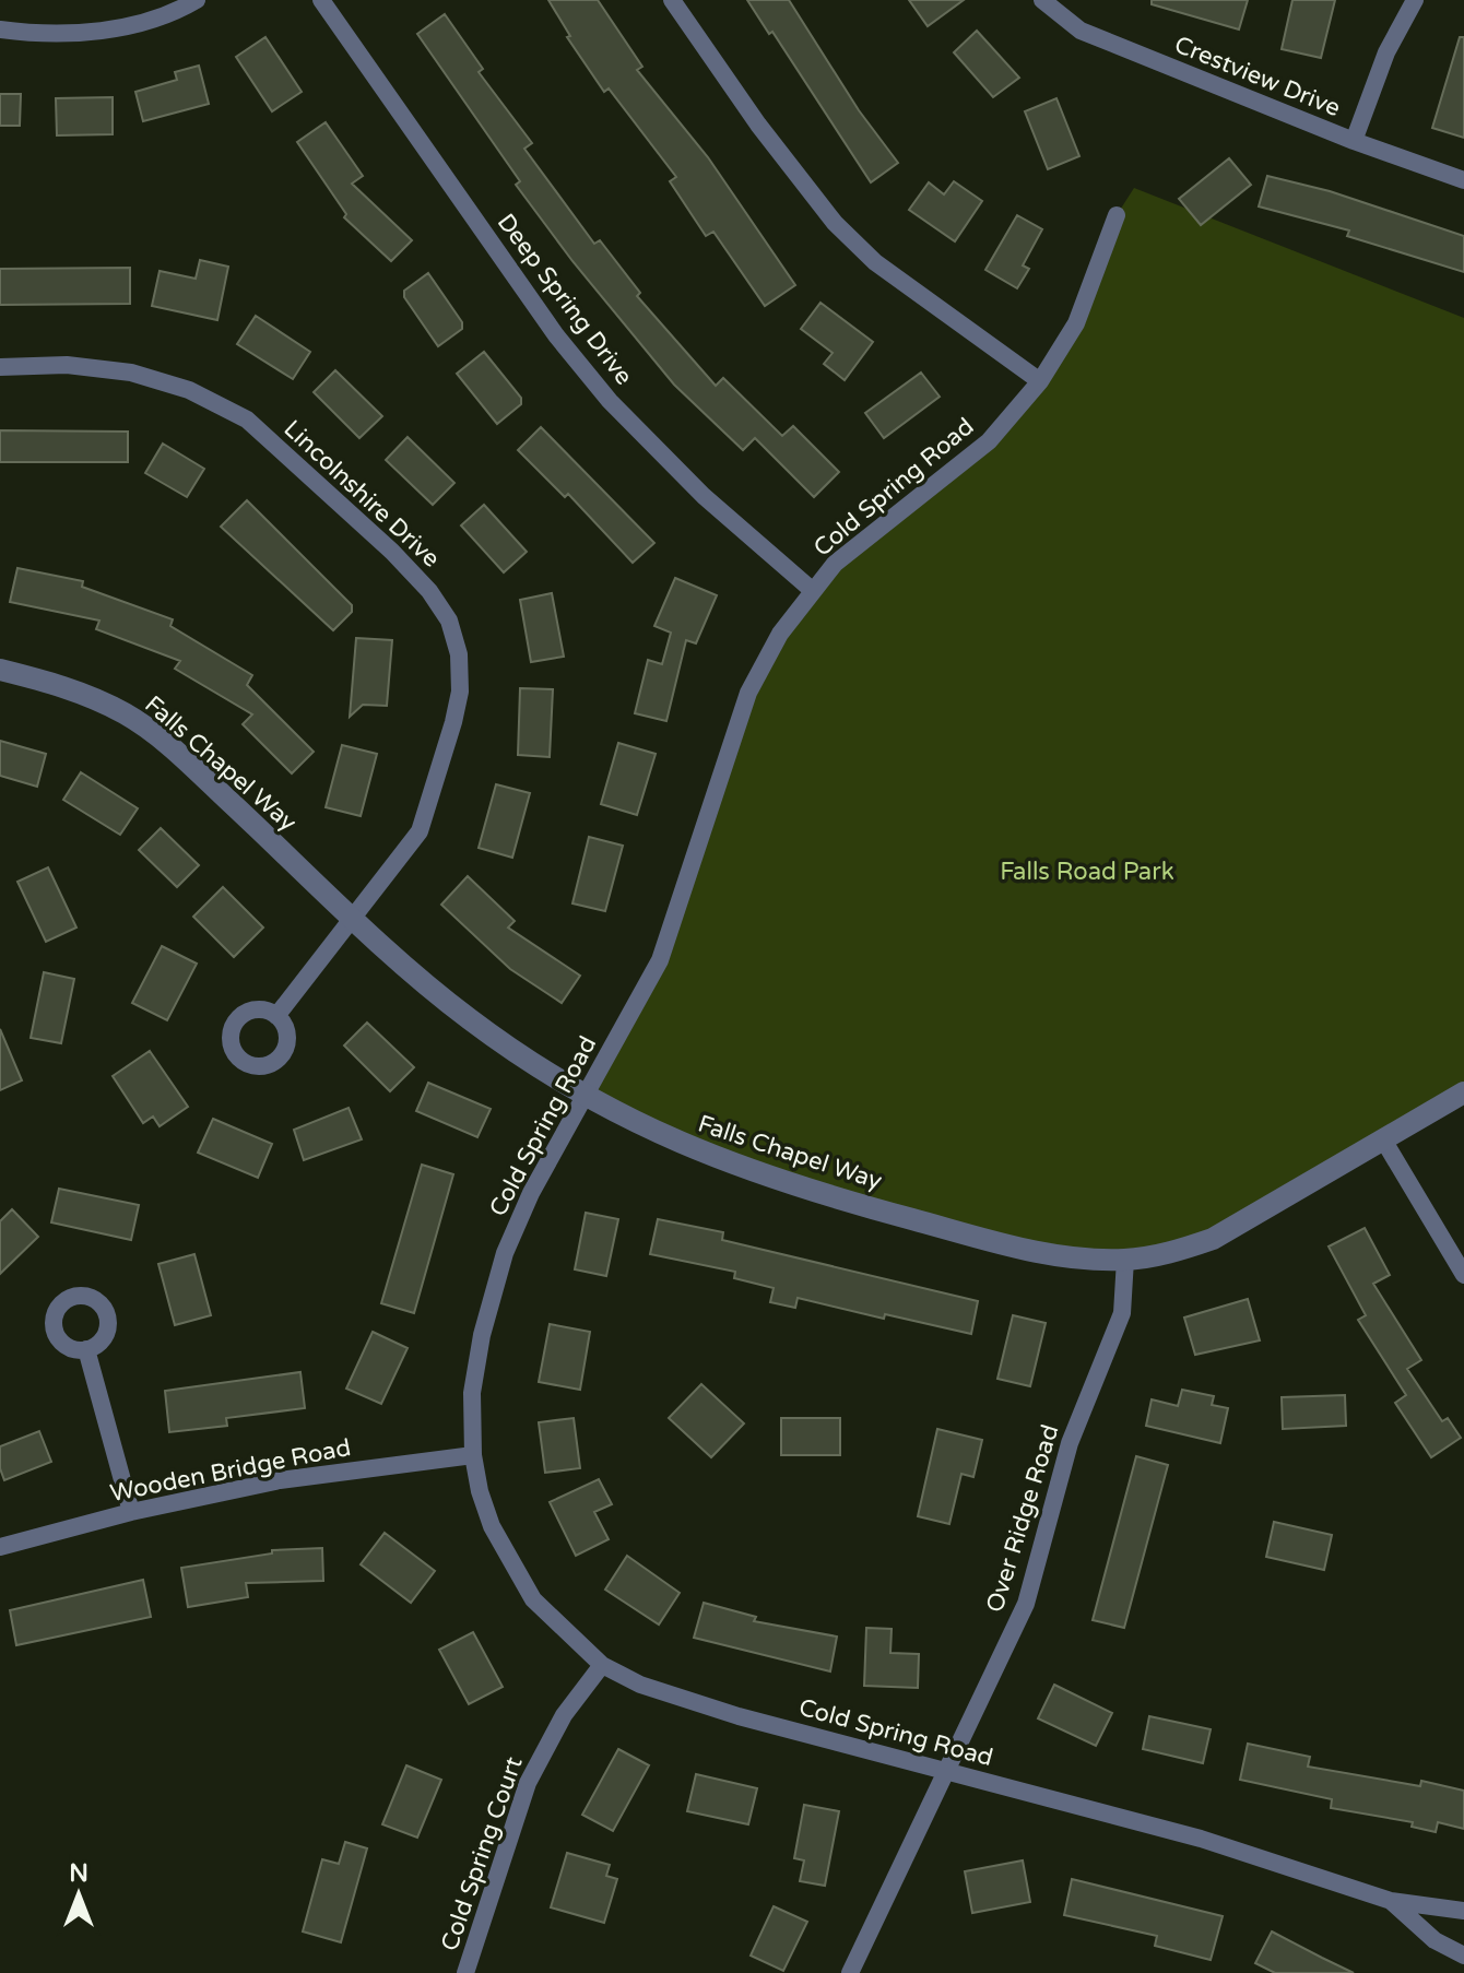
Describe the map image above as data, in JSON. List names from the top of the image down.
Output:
{
  "streets": {
    "street": [
      "Crestview Drive",
      "Deep Spring Drive",
      "Cold Spring Road",
      "Lincolnshire Drive",
      "Falls Chapel Way",
      "Wooden Bridge Road",
      "Over Ridge Road",
      "Cold Spring Court"
    ]
  },
  "crossings": [
    ["Deep Spring Drive", "Cold Spring Road"],
    ["Cold Spring Road", "Falls Chapel Way"],
    ["Cold Spring Road", "Wooden Bridge Road"],
    ["Cold Spring Road", "Over Ridge Road"],
    ["Cold Spring Road", "Cold Spring Court"],
    ["Lincolnshire Drive", "Falls Chapel Way"],
    ["Falls Chapel Way", "Over Ridge Road"]
  ],
  "parks": ["Falls Road Park"],
  "north": "top"
}
